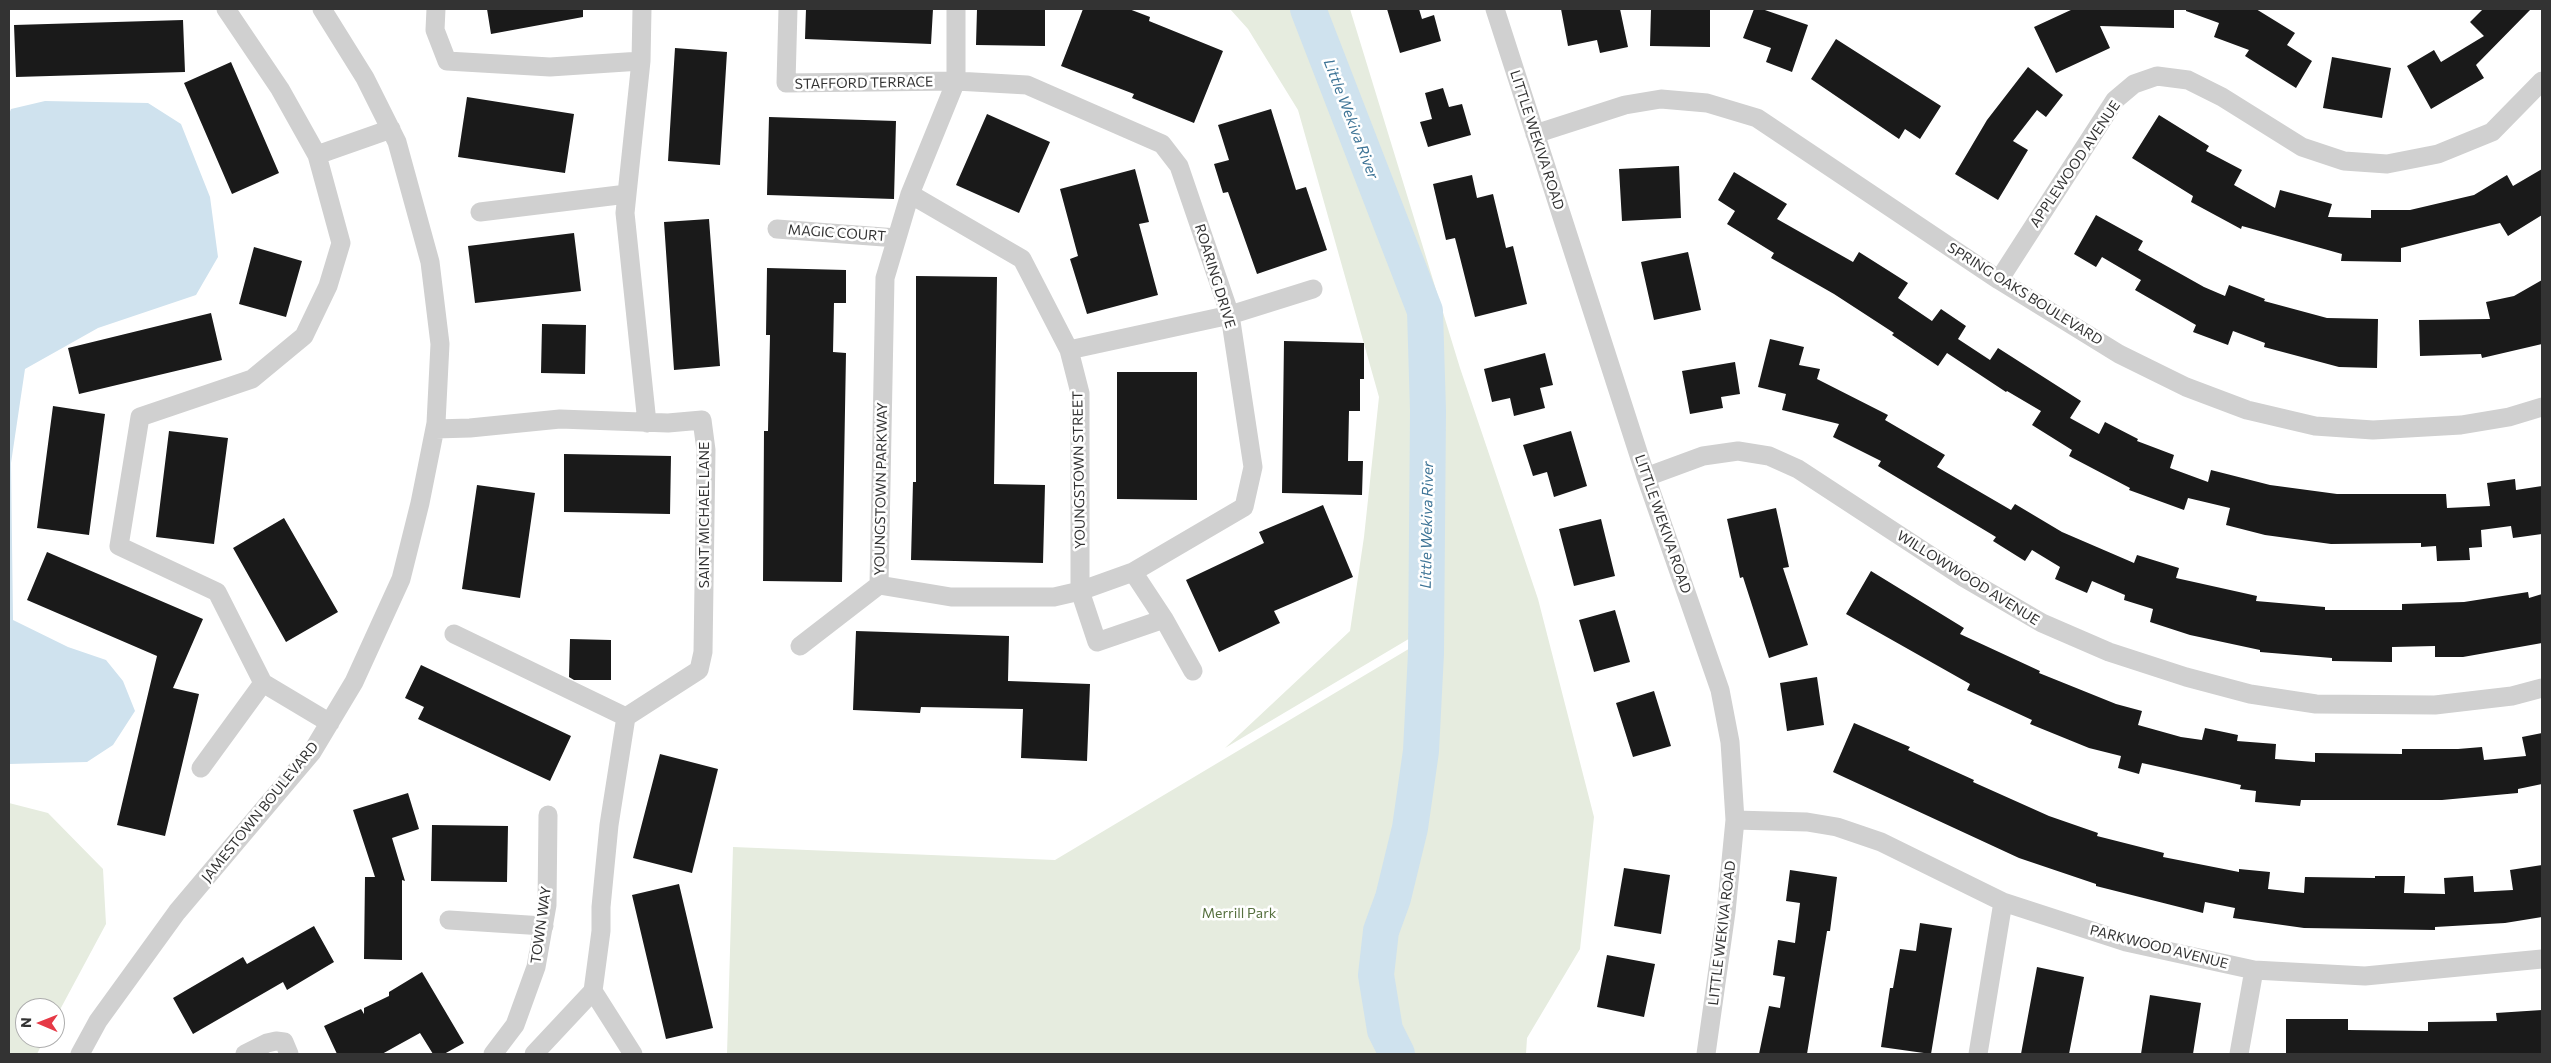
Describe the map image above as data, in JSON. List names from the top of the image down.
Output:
{
  "streets": {
    "street": [
      "STAFFORD TERRACE",
      "LITTLE WEKIVA ROAD",
      "APPLEWOOD AVENUE",
      "MAGIC COURT",
      "ROARING DRIVE",
      "SPRING OAKS BOULEVARD",
      "YOUNGSTOWN STREET",
      "YOUNGSTOWN PARKWAY",
      "SAINT MICHAEL LANE",
      "WILLOWWOOD AVENUE",
      "JAMESTOWN BOULEVARD",
      "TOWN WAY",
      "PARKWOOD AVENUE"
    ]
  },
  "crossings": [
    ["STAFFORD TERRACE", "ROARING DRIVE"],
    ["STAFFORD TERRACE", "YOUNGSTOWN PARKWAY"],
    ["LITTLE WEKIVA ROAD", "SPRING OAKS BOULEVARD"],
    ["LITTLE WEKIVA ROAD", "WILLOWWOOD AVENUE"],
    ["LITTLE WEKIVA ROAD", "PARKWOOD AVENUE"],
    ["APPLEWOOD AVENUE", "SPRING OAKS BOULEVARD"],
    ["MAGIC COURT", "YOUNGSTOWN PARKWAY"],
    ["ROARING DRIVE", "YOUNGSTOWN STREET"],
    ["ROARING DRIVE", "YOUNGSTOWN PARKWAY"],
    ["YOUNGSTOWN STREET", "YOUNGSTOWN PARKWAY"],
    ["SAINT MICHAEL LANE", "JAMESTOWN BOULEVARD"]
  ],
  "water": ["Little Wekiva River"],
  "parks": ["Merrill Park"],
  "north": "left"
}
